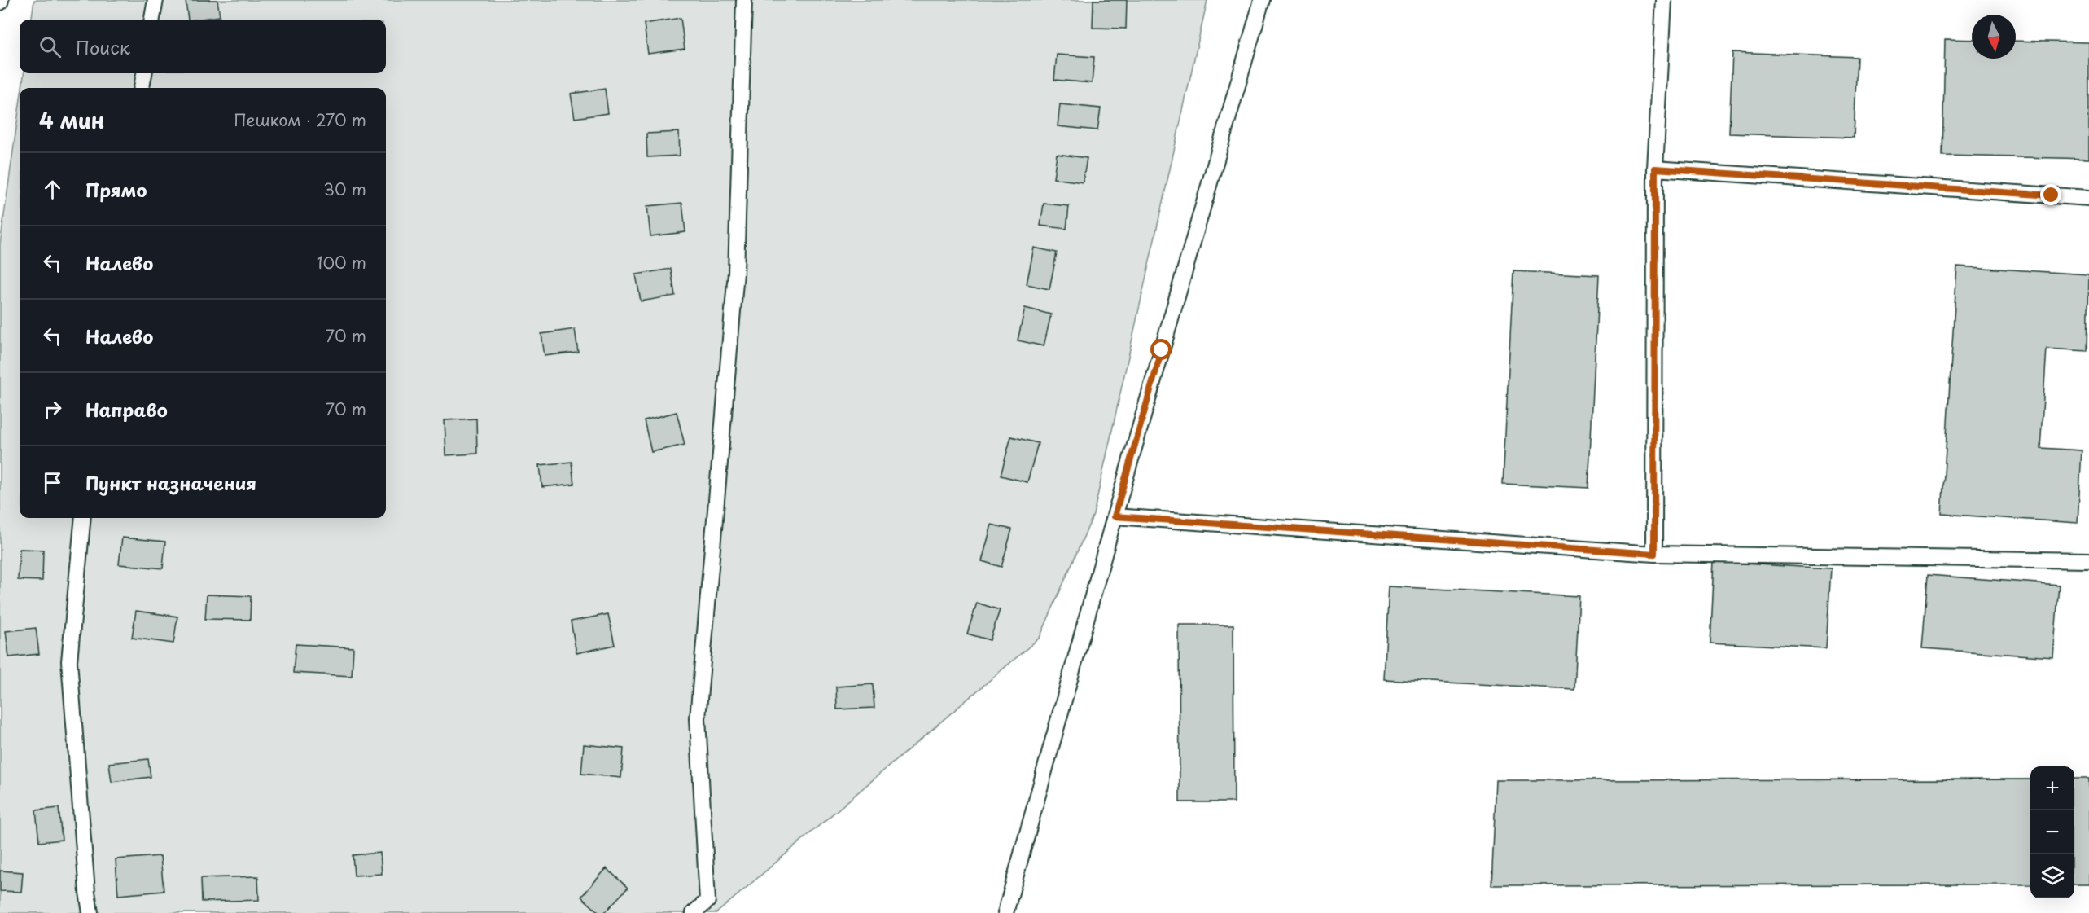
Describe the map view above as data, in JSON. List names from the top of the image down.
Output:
{
  "north": "bottom",
  "page": {
    "search": "Поиск",
    "heading": ["4 мин", "Пешком · 270 m"],
    "list": [
      ["Прямо", "30 m"],
      ["Налево", "100 m"],
      ["Налево", "70 m"],
      ["Направо", "70 m"],
      "Пункт назначения"
    ],
    "map_buttons": ["+", "−"]
  }
}
